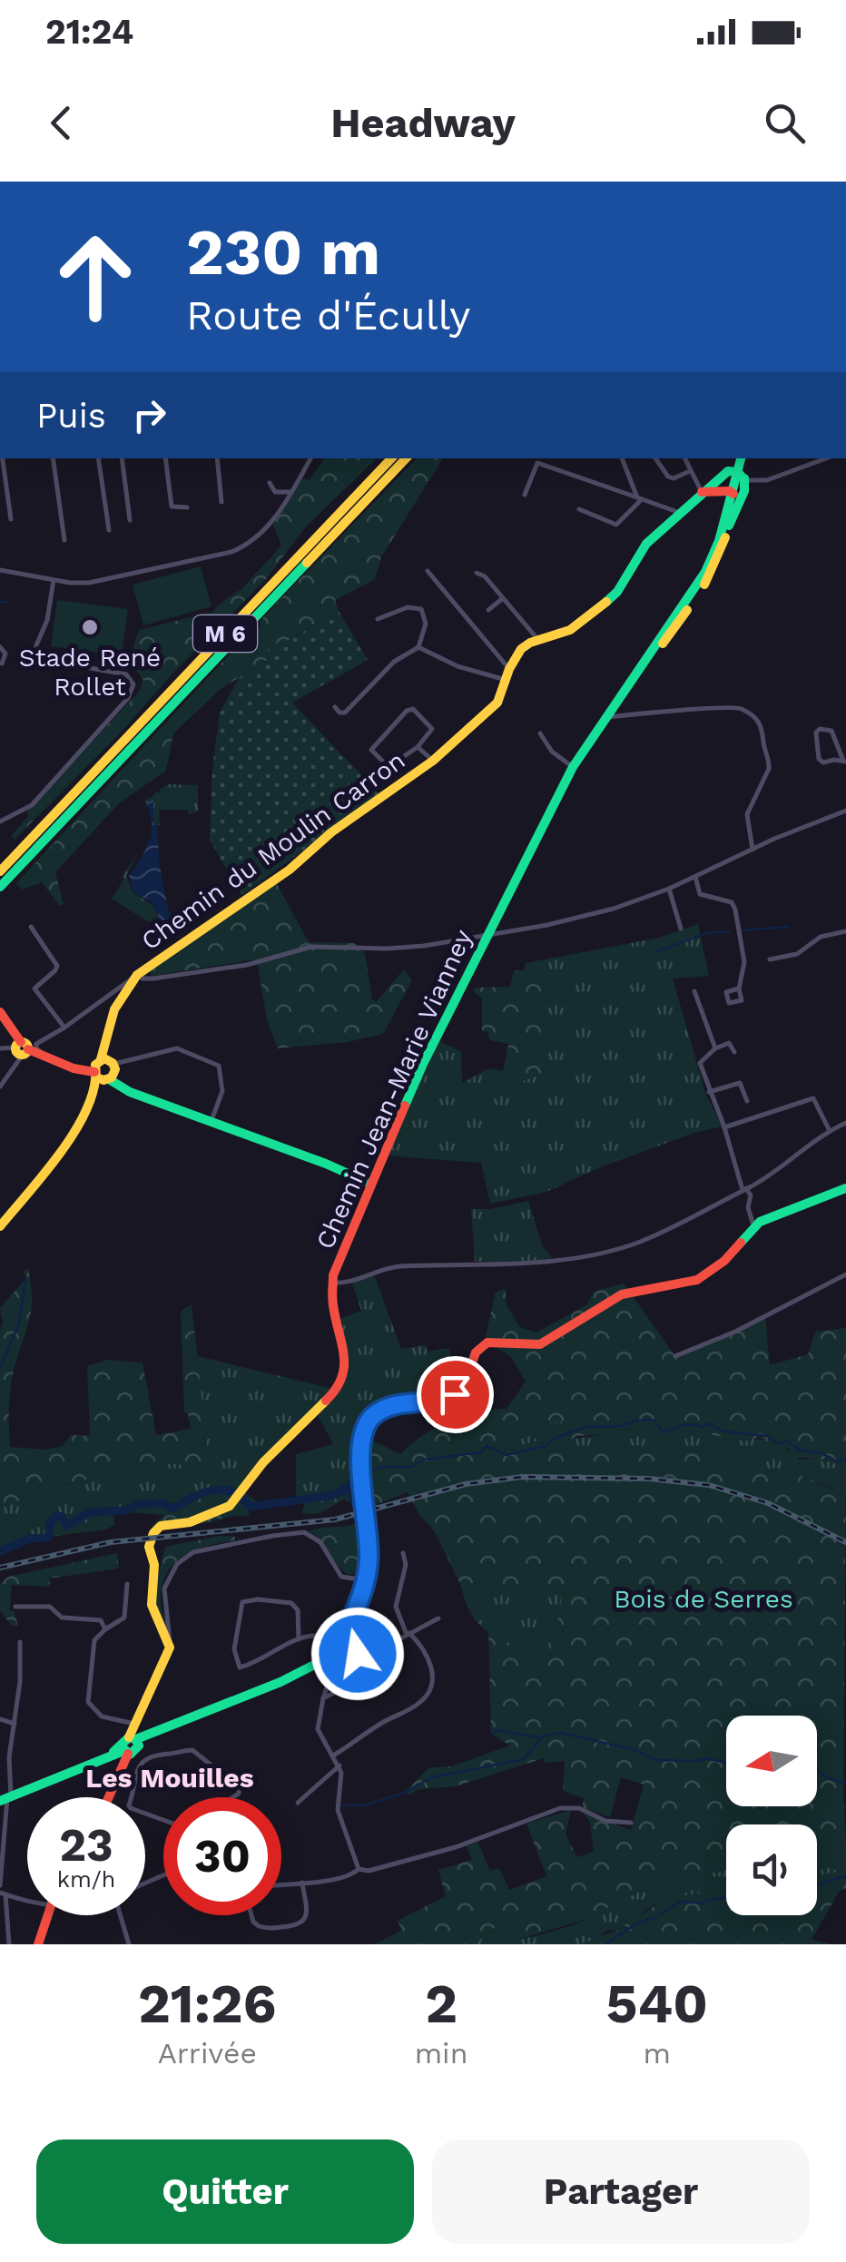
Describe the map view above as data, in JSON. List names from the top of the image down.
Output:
{
  "streets": {
    "main road": ["M 6", "Chemin du Moulin Carron", "Chemin Jean-Marie Vianney"]
  },
  "crossings": [
    ["Chemin du Moulin Carron", "Chemin Jean-Marie Vianney"]
  ],
  "districts": ["Les Mouilles"],
  "parks": ["Bois de Serres"],
  "places": ["Stade René Rollet"],
  "north": "left",
  "page": {
    "status": "21:24",
    "header": "Headway",
    "turn": ["230 m", "Route d'Écully"],
    "then": "Puis",
    "speed": "23 km/h",
    "limit": "30",
    "eta": [
      "21:26",
      "Arrivée",
      "2",
      "min",
      "540",
      "m"
    ],
    "buttons": ["Quitter", "Partager"]
  }
}
